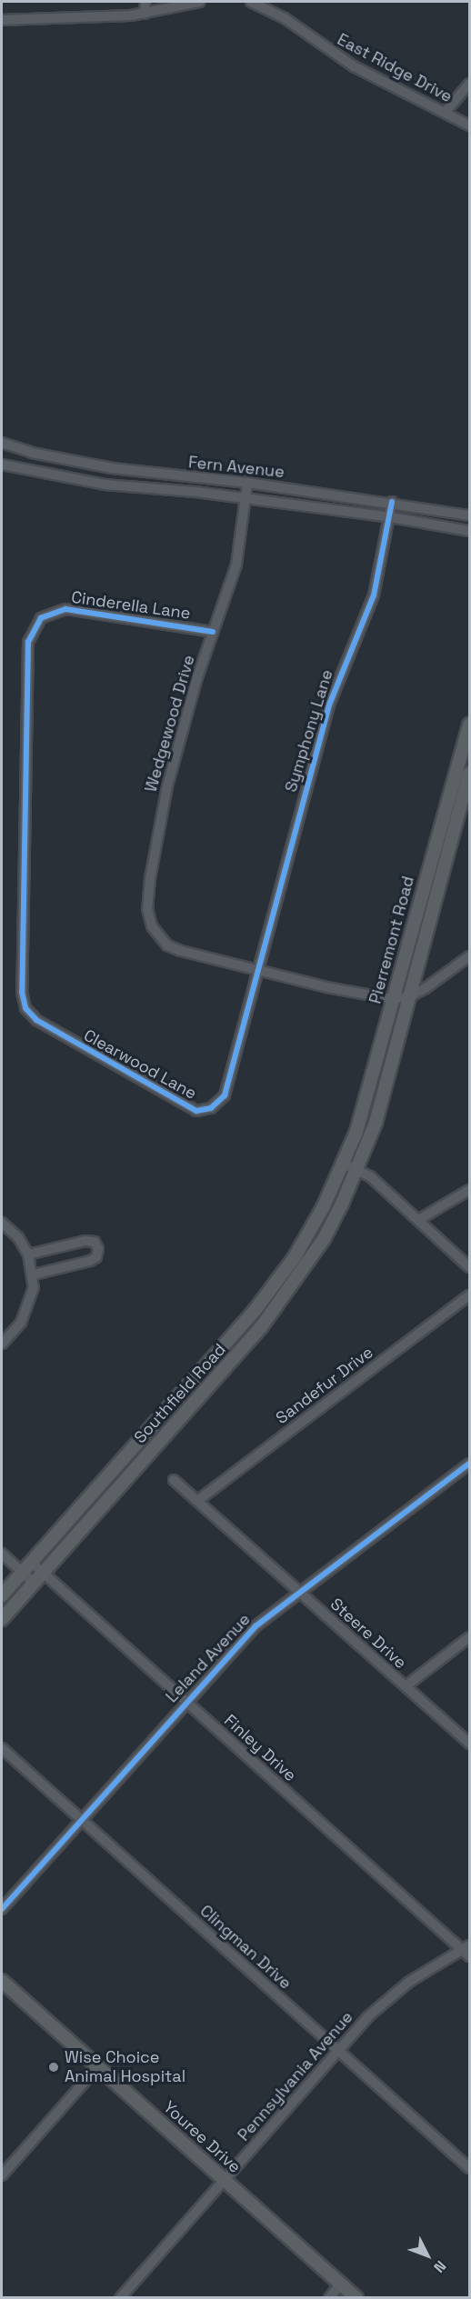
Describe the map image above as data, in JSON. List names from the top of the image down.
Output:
{
  "streets": {
    "main road": ["Pierremont Road", "Southfield Road", "Youree Drive"],
    "street": [
      "East Ridge Drive",
      "Fern Avenue",
      "Cinderella Lane",
      "Wedgewood Drive",
      "Symphony Lane",
      "Clearwood Lane",
      "Sandefur Drive",
      "Steere Drive",
      "Leland Avenue",
      "Finley Drive",
      "Clingman Drive",
      "Pennsylvania Avenue"
    ]
  },
  "crossings": [
    ["Fern Avenue", "Wedgewood Drive"],
    ["Fern Avenue", "Symphony Lane"],
    ["Cinderella Lane", "Wedgewood Drive"],
    ["Cinderella Lane", "Clearwood Lane"],
    ["Wedgewood Drive", "Symphony Lane"],
    ["Wedgewood Drive", "Clearwood Lane"],
    ["Symphony Lane", "Clearwood Lane"],
    ["Pierremont Road", "Southfield Road"],
    ["Sandefur Drive", "Steere Drive"],
    ["Southfield Road", "Finley Drive"],
    ["Steere Drive", "Leland Avenue"],
    ["Leland Avenue", "Finley Drive"],
    ["Leland Avenue", "Clingman Drive"],
    ["Finley Drive", "Pennsylvania Avenue"],
    ["Clingman Drive", "Pennsylvania Avenue"],
    ["Pennsylvania Avenue", "Youree Drive"]
  ],
  "places": ["Wise Choice Animal Hospital"],
  "north": "bottom right"
}
